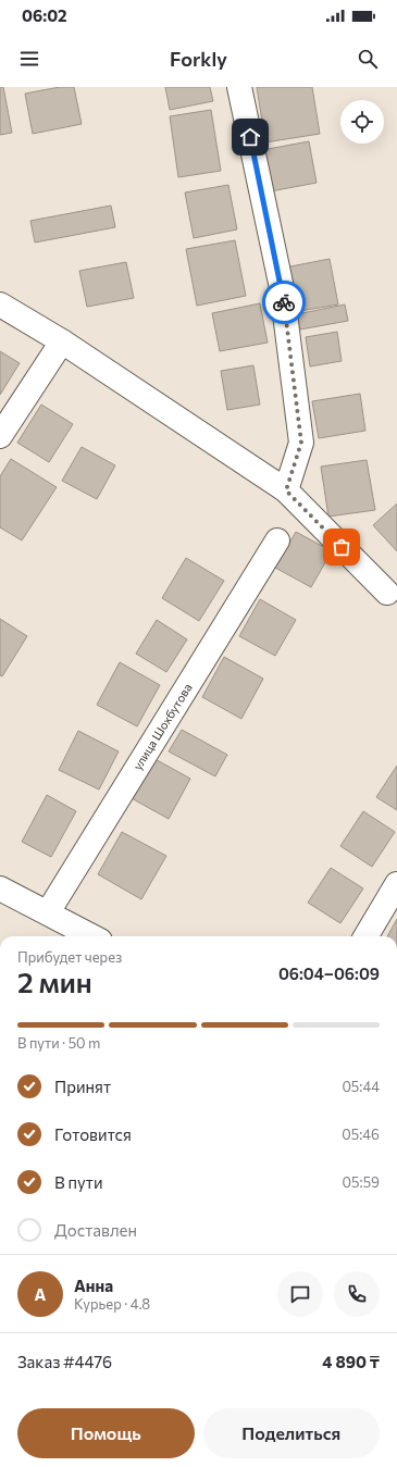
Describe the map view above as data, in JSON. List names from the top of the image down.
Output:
{
  "streets": {
    "main road": ["улица Шохбутова"]
  },
  "page": {
    "status": "06:02",
    "header": "Forkly",
    "heading": ["2 мин", "Прибудет через", "06:04–06:09"],
    "panel": [
      "Анна",
      "Курьер · 4.8",
      "Заказ #4476",
      "4 890 ₸"
    ],
    "bar": "В пути · 50 m",
    "list": [
      ["Принят", "05:44"],
      ["Готовится", "05:46"],
      ["В пути", "05:59"],
      "Доставлен"
    ],
    "round": "А",
    "buttons": ["Помощь", "Поделиться"]
  }
}
